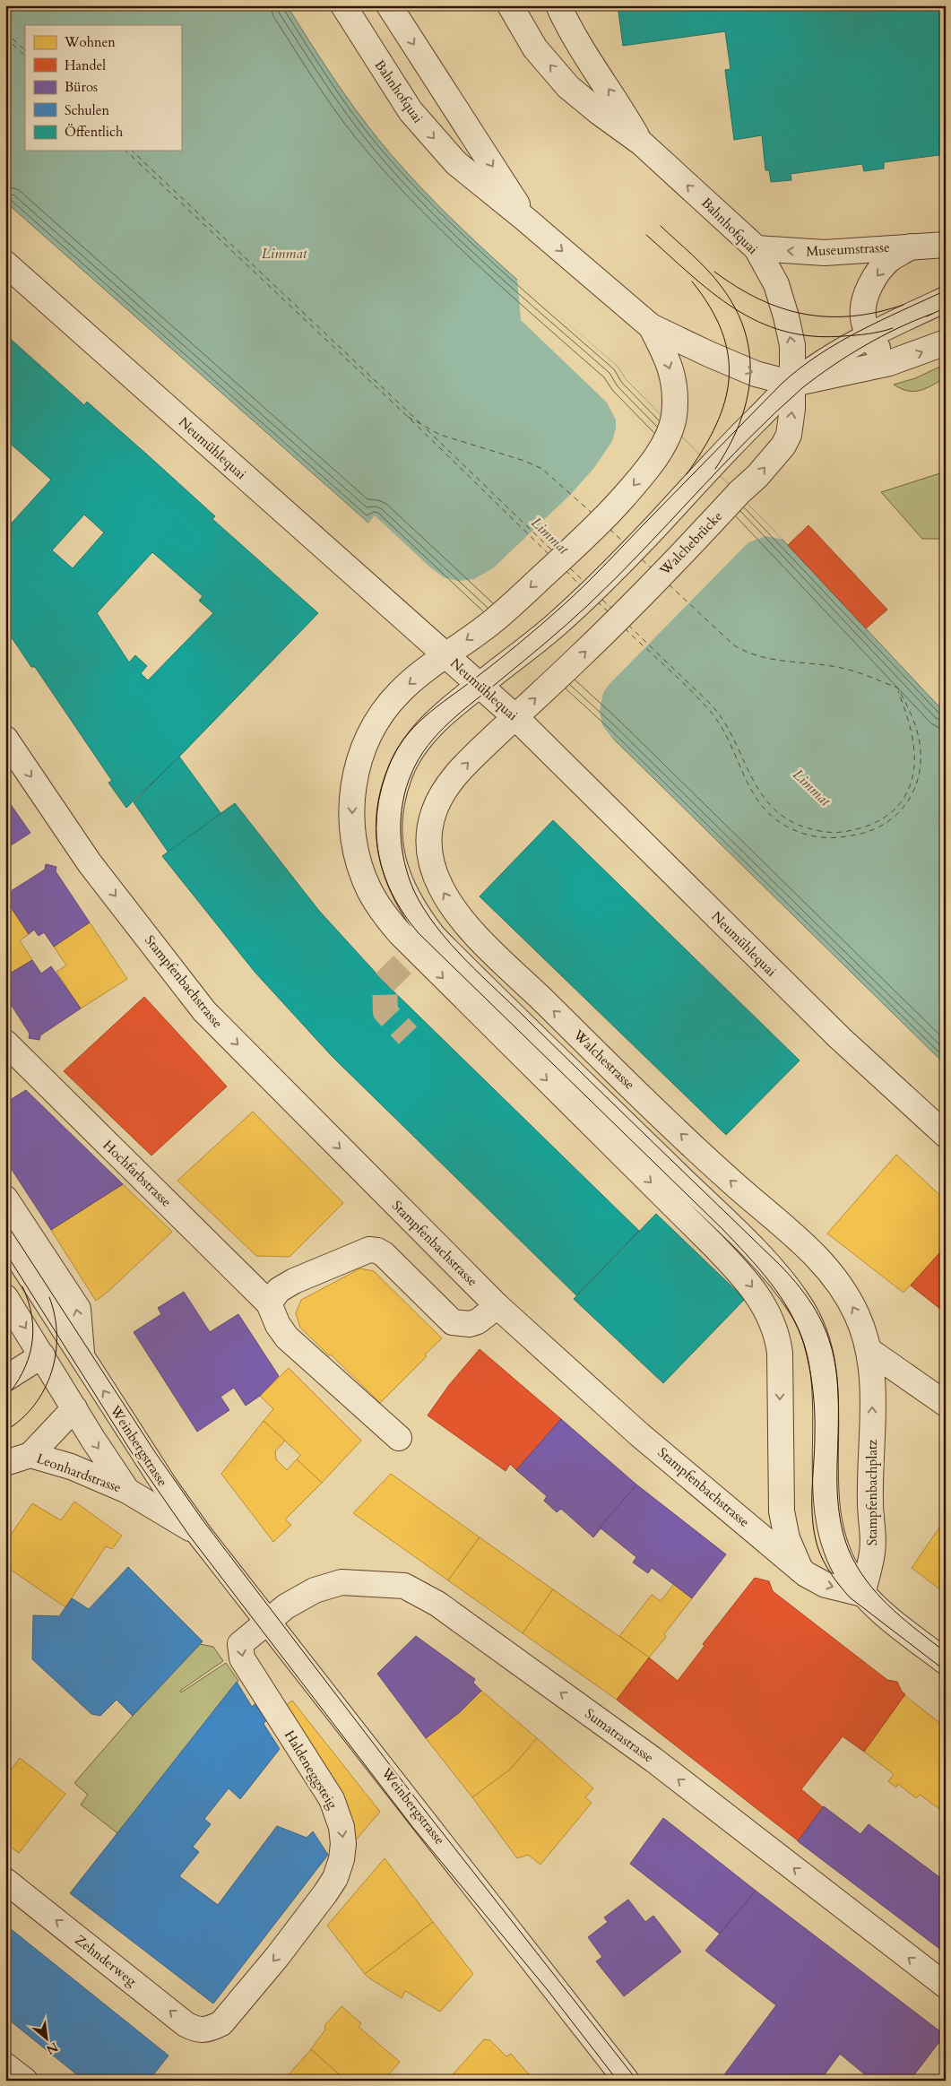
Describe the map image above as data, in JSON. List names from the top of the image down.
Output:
{
  "streets": {
    "street": [
      "Bahnhofquai",
      "Museumstrasse",
      "Neumühlequai",
      "Walchebrücke",
      "Stampfenbachstrasse",
      "Walchestrasse",
      "Hochfarbstrasse",
      "Weinbergstrasse",
      "Leonhardstrasse",
      "Stampfenbachplatz",
      "Sumatrastrasse",
      "Haldeneggsteig",
      "Zehnderweg"
    ]
  },
  "crossings": [
    ["Bahnhofquai", "Museumstrasse"],
    ["Bahnhofquai", "Neumühlequai"],
    ["Bahnhofquai", "Walchebrücke"],
    ["Neumühlequai", "Walchestrasse"],
    ["Walchebrücke", "Walchestrasse"],
    ["Stampfenbachstrasse", "Stampfenbachplatz"],
    ["Walchestrasse", "Stampfenbachplatz"],
    ["Weinbergstrasse", "Leonhardstrasse"],
    ["Weinbergstrasse", "Sumatrastrasse"],
    ["Weinbergstrasse", "Haldeneggsteig"],
    ["Sumatrastrasse", "Haldeneggsteig"],
    ["Haldeneggsteig", "Zehnderweg"]
  ],
  "one_way": ["Sumatrastrasse", "Haldeneggsteig", "Zehnderweg"],
  "water": ["Limmat"],
  "legend": [
    "Wohnen",
    "Handel",
    "Büros",
    "Schulen",
    "Öffentlich"
  ],
  "north": "bottom right"
}
